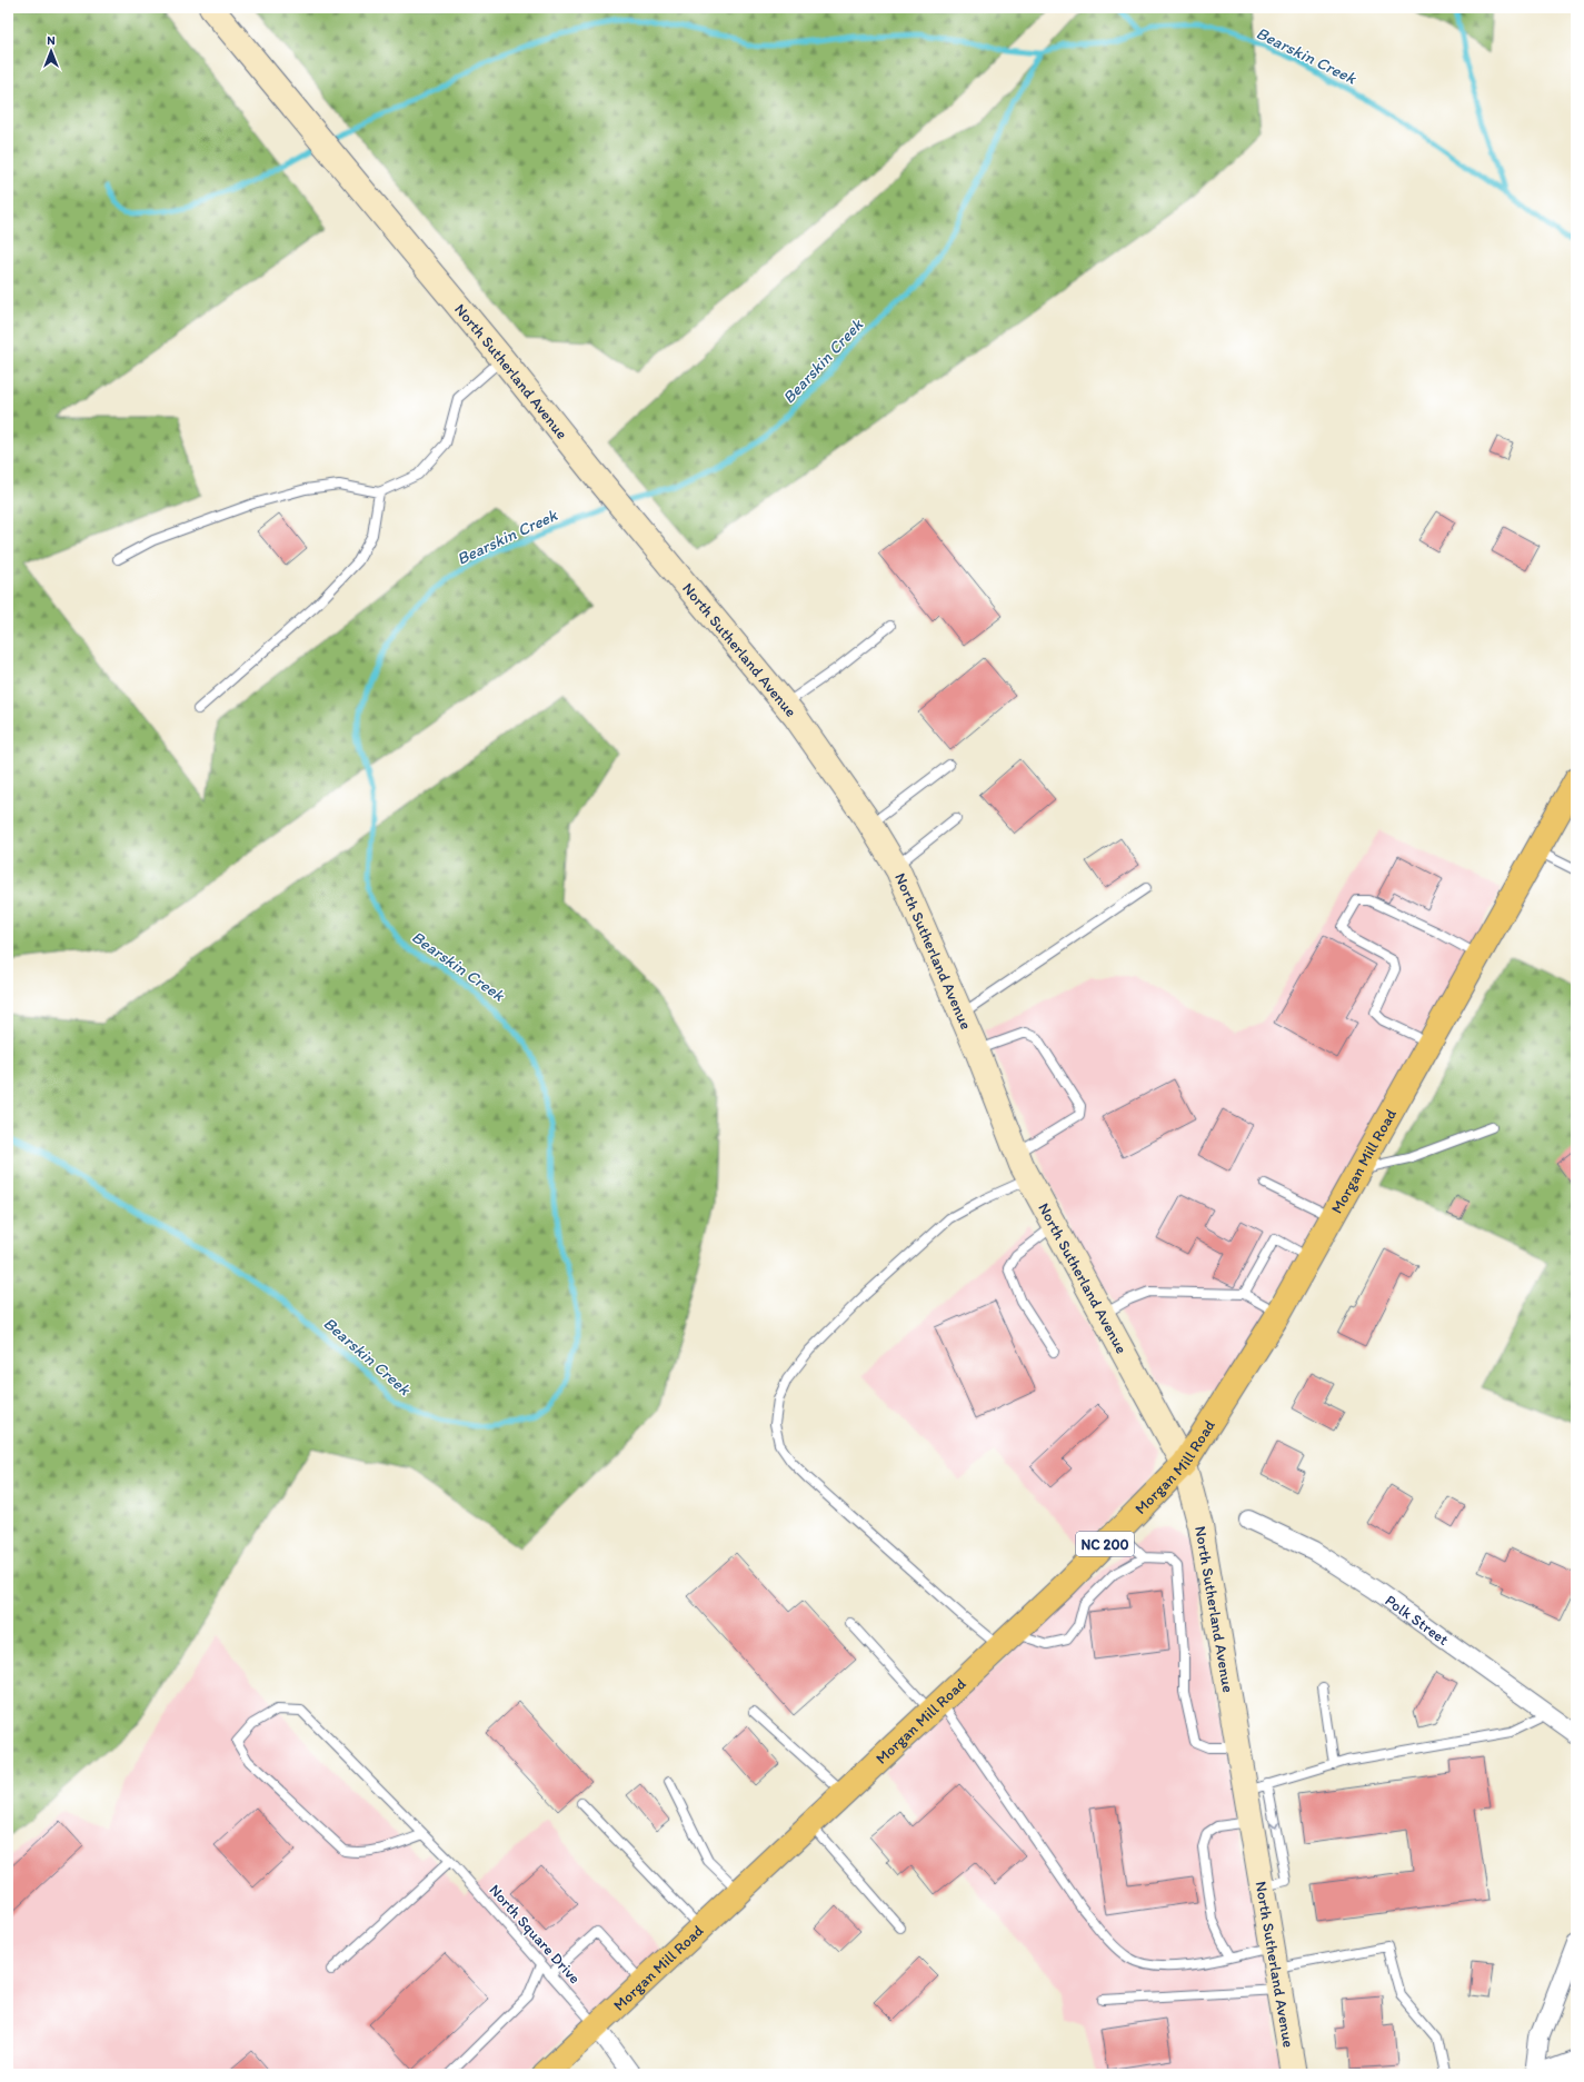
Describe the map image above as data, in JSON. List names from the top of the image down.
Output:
{
  "streets": {
    "main road": ["Morgan Mill Road", "NC 200"],
    "street": ["North Sutherland Avenue", "Polk Street"],
    "lane": ["North Square Drive"]
  },
  "crossings": [
    ["North Sutherland Avenue", "Morgan Mill Road"],
    ["Morgan Mill Road", "North Square Drive"]
  ],
  "water": ["Bearskin Creek"],
  "north": "top"
}
